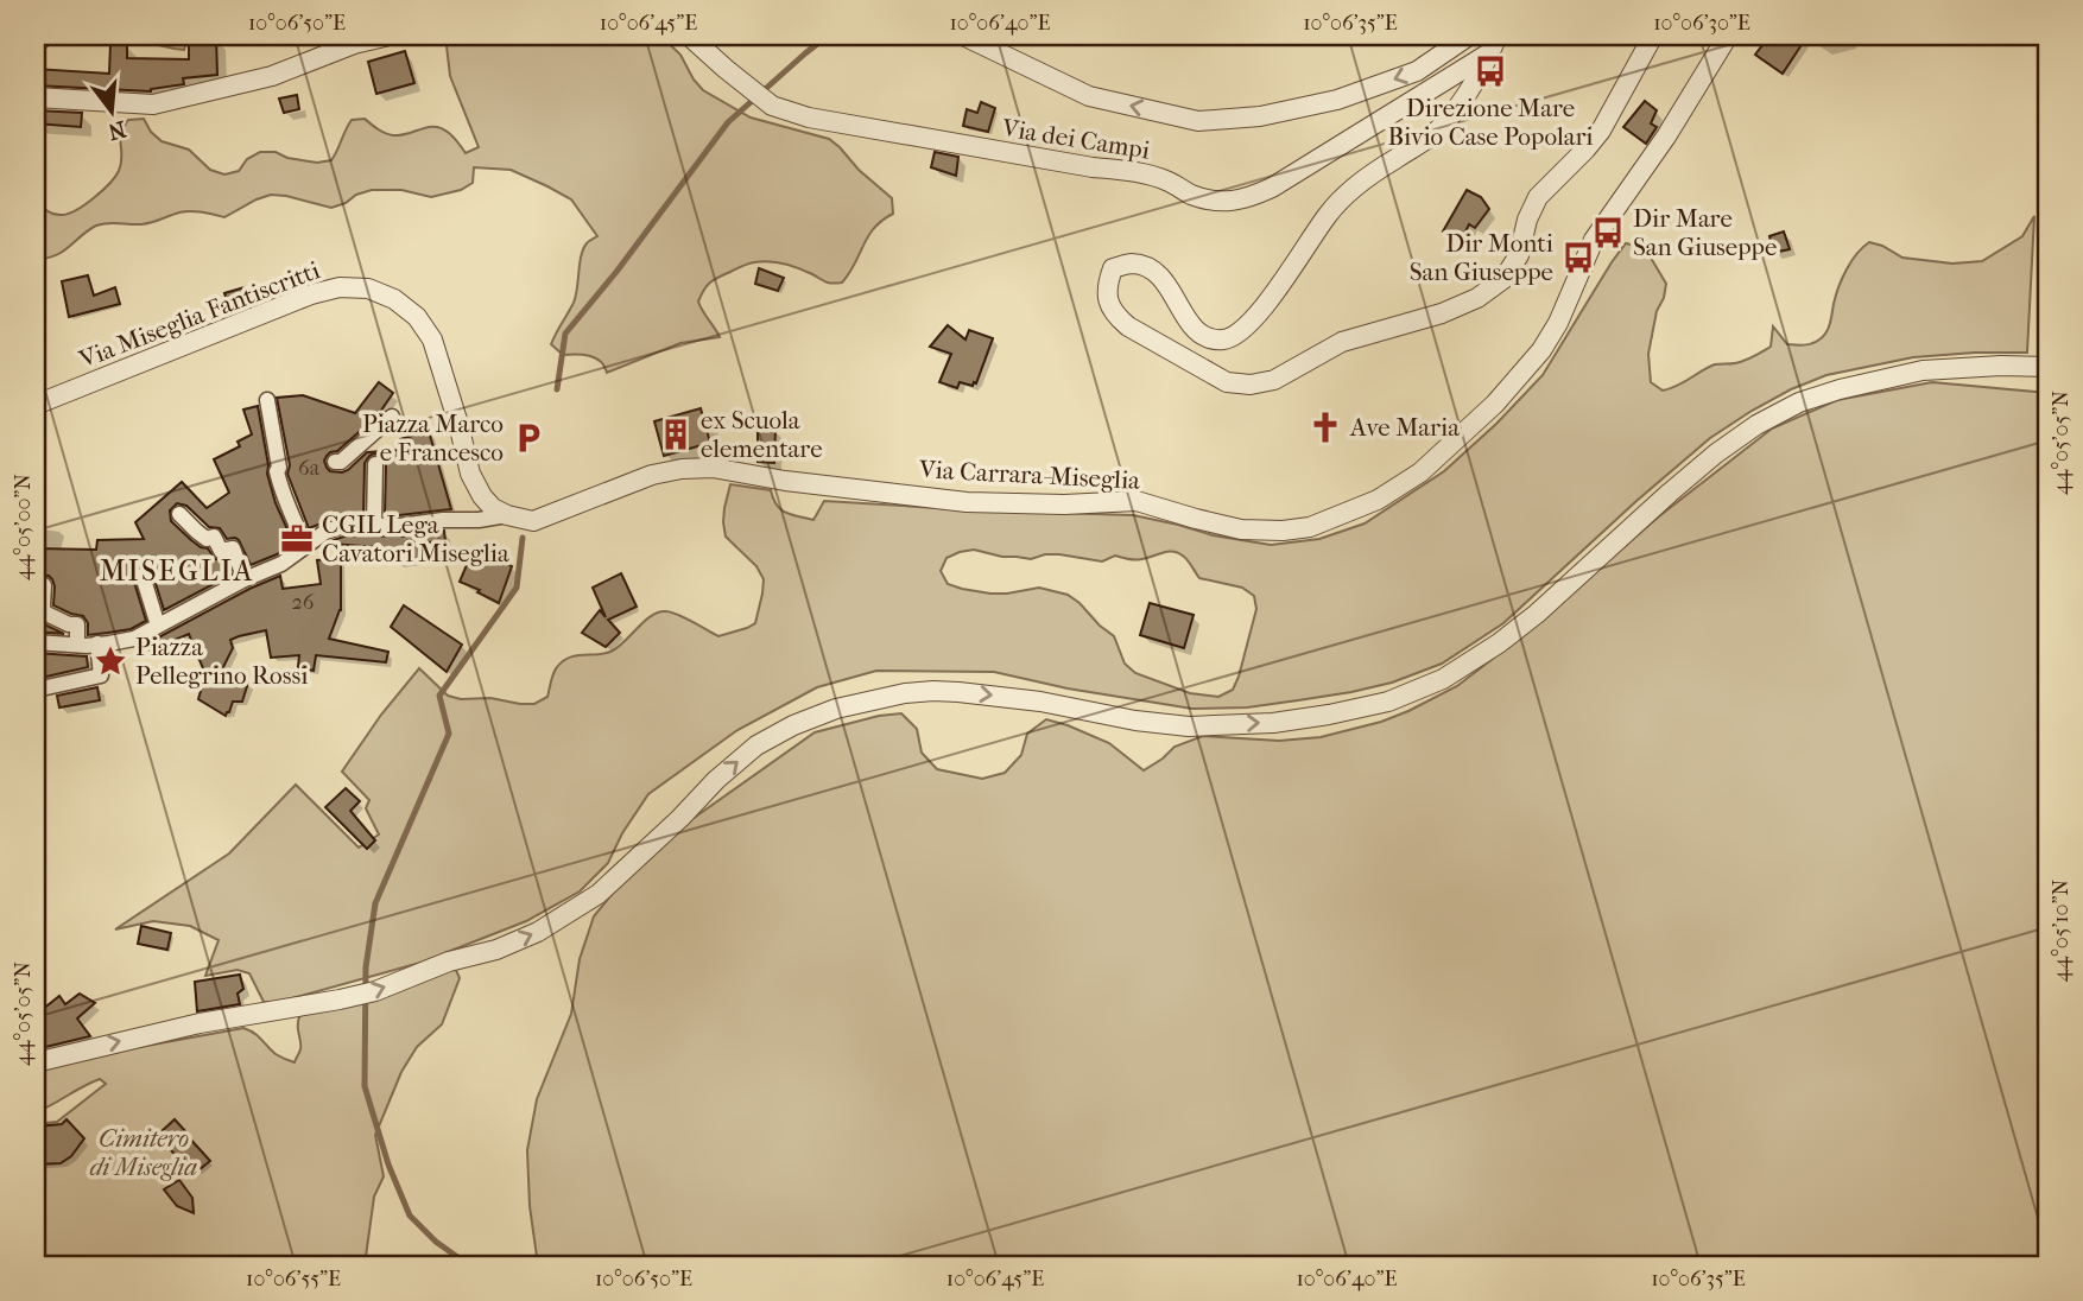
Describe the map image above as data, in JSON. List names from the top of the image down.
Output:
{
  "streets": {
    "street": ["Via dei Campi", "Via Miseglia Fantiscritti", "Via Carrara-Miseglia"]
  },
  "crossings": [
    ["Via Miseglia Fantiscritti", "Via Carrara-Miseglia"]
  ],
  "districts": ["MISEGLIA"],
  "parks": ["Cimitero di Miseglia"],
  "places": {
    "bus stop": ["Direzione Mare Bivio Case Popolari", "Dir Mare San Giuseppe", "Dir Monti San Giuseppe"],
    "church": ["Ave Maria"],
    "building": ["ex Scuola elementare"],
    "parking": ["Piazza Marco e Francesco"],
    "office": ["CGIL Lega Cavatori Miseglia"],
    "place": ["Piazza Pellegrino Rossi"]
  },
  "house_numbers": ["6a", "26"],
  "north": "bottom",
  "coordinates": [
    "10°06'50\"E",
    "10°06'45\"E",
    "10°06'40\"E",
    "10°06'35\"E",
    "10°06'30\"E",
    "44°05'05\"N",
    "44°05'00\"N",
    "44°05'10\"N",
    "10°06'55\"E"
  ]
}
